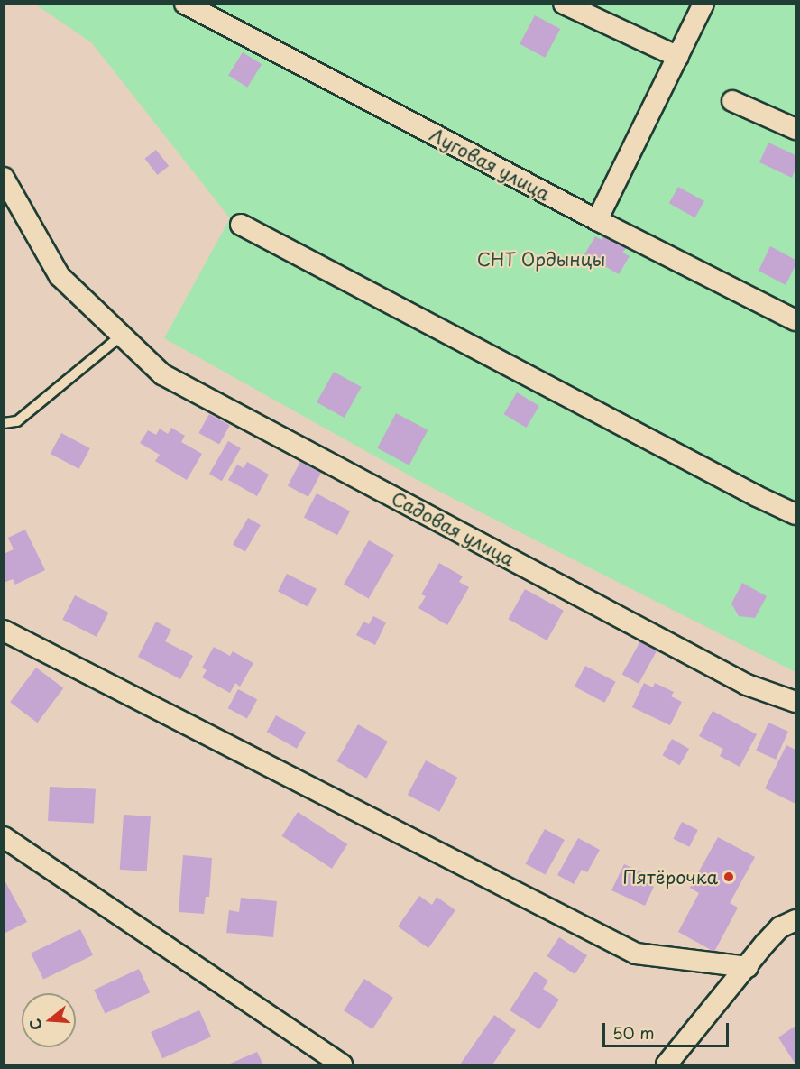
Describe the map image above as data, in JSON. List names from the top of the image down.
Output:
{
  "streets": {
    "street": ["Луговая улица", "Садовая улица"]
  },
  "parks": ["СНТ Ордынцы"],
  "places": ["Пятёрочка"],
  "scale_bar": "50 m",
  "north": "left"
}
